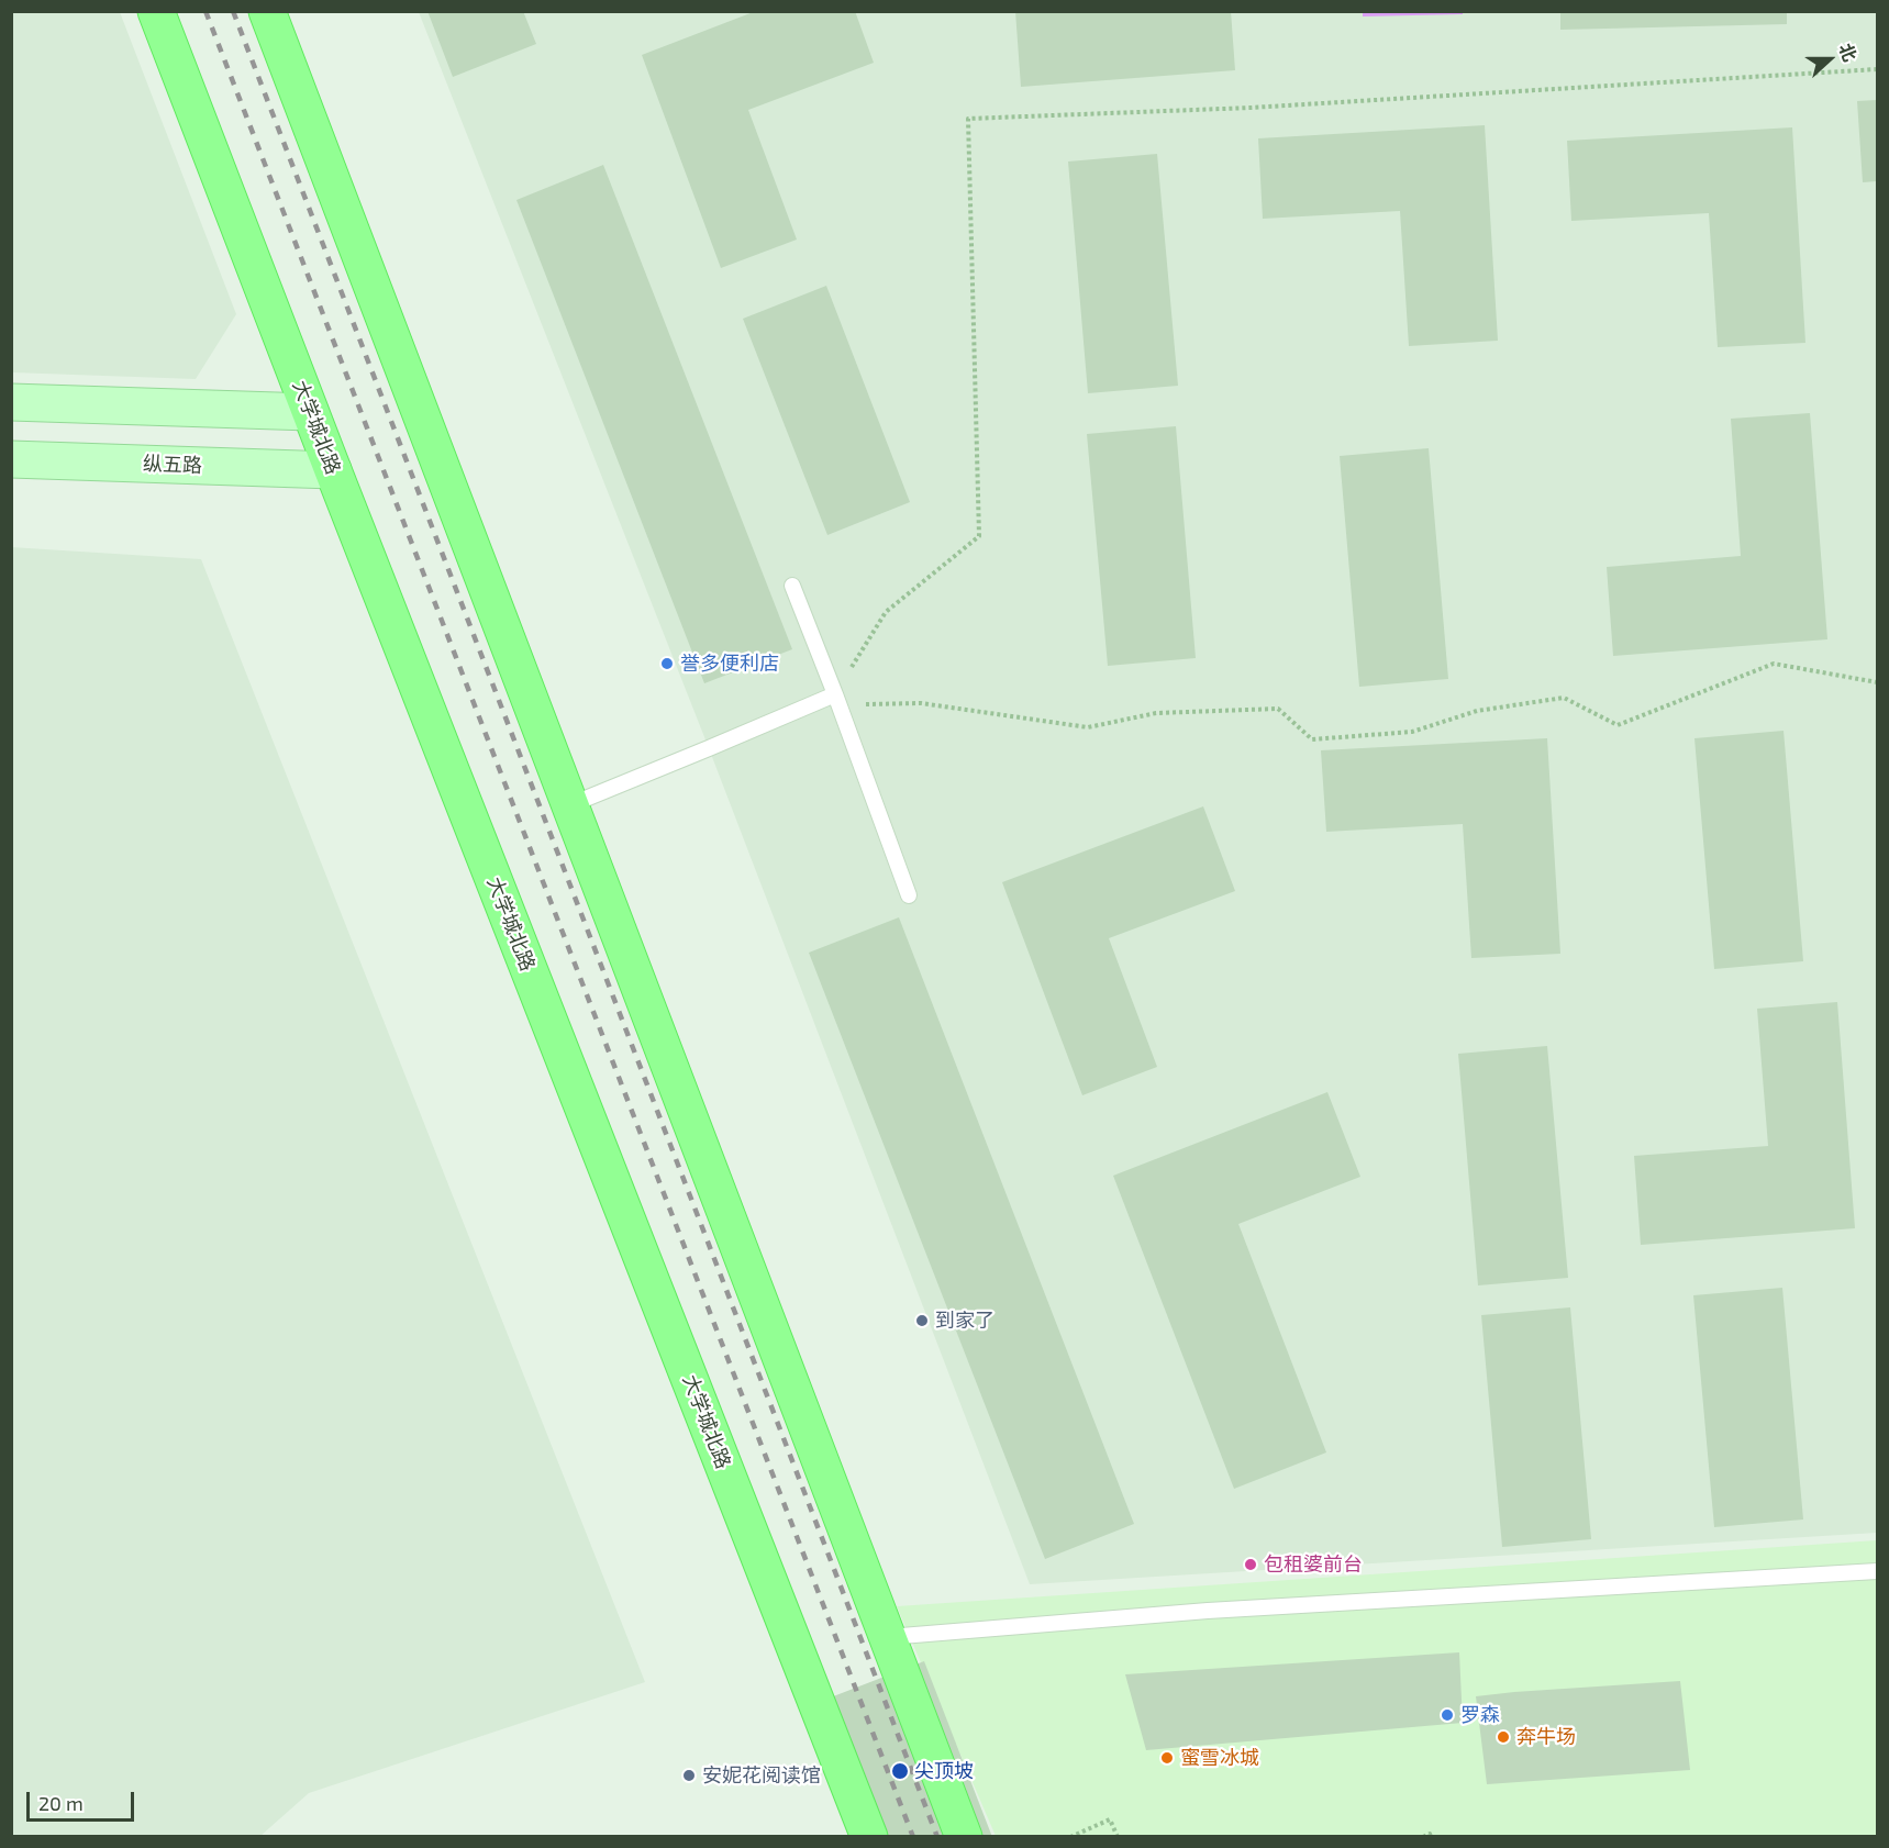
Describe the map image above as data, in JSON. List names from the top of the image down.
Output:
{
  "streets": {
    "main road": ["大学城北路", "纵五路"]
  },
  "crossings": [
    ["大学城北路", "纵五路"]
  ],
  "places": [
    "誉多便利店",
    "到家了",
    "包租婆前台",
    "罗森",
    "奔牛场",
    "蜜雪冰城",
    "尖顶坡",
    "安妮花阅读馆"
  ],
  "scale_bar": "20 m",
  "north": "right"
}
